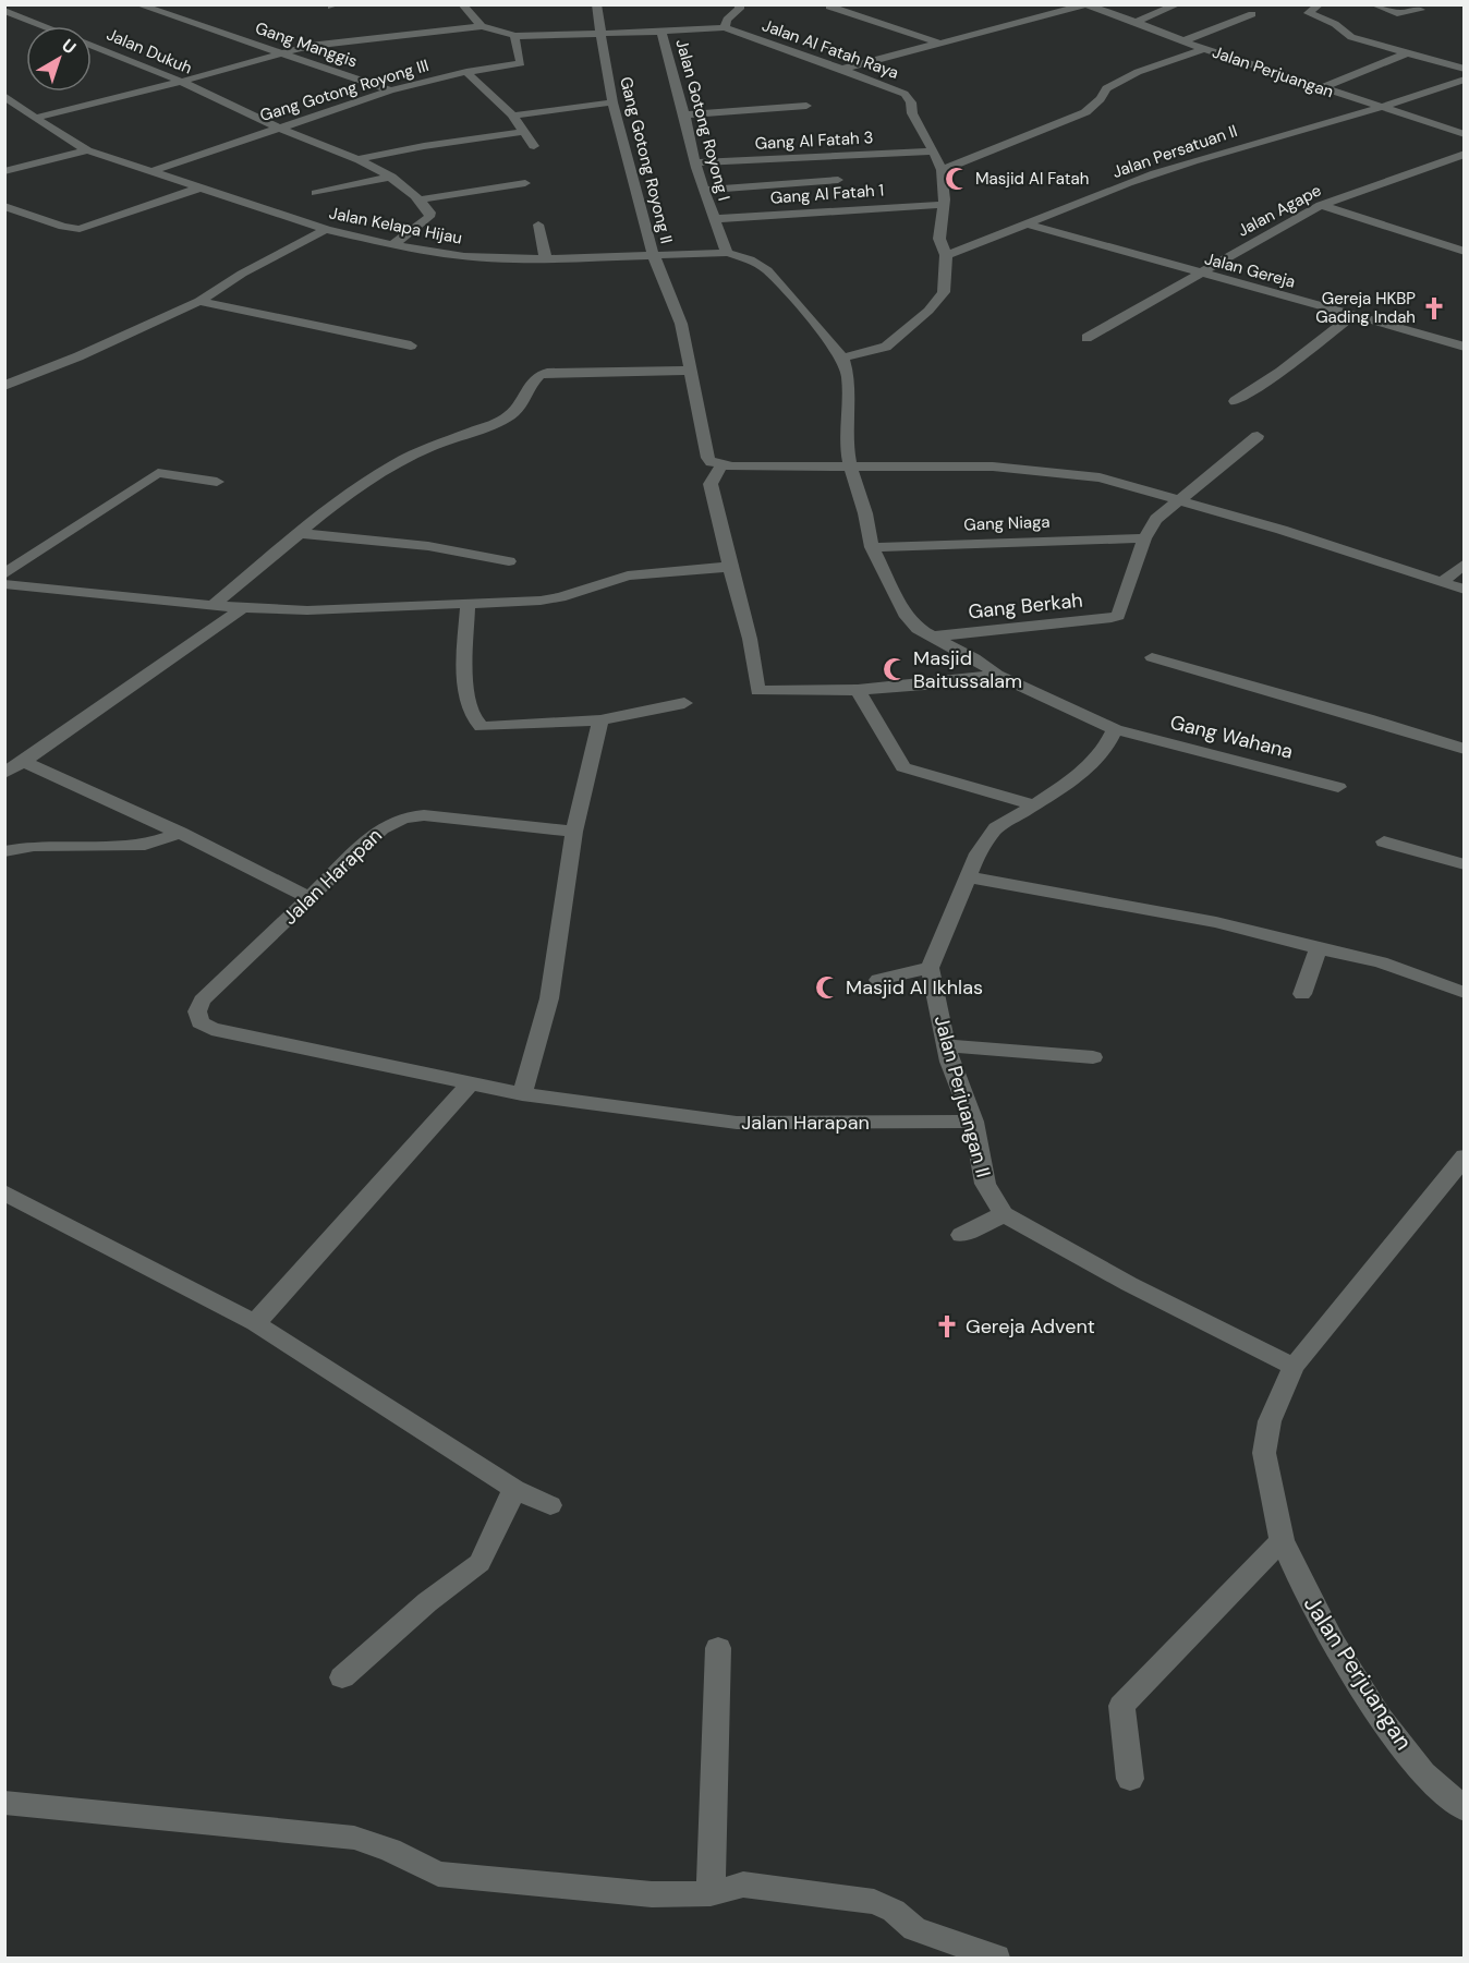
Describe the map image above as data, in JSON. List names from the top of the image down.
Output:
{
  "streets": {
    "street": [
      "Gang Manggis",
      "Jalan Al Fatah Raya",
      "Jalan Dukuh",
      "Jalan Perjuangan",
      "Gang Gotong Royong III",
      "Jalan Gotong Royong I",
      "Gang Al Fatah 3",
      "Jalan Persatuan II",
      "Gang Gotong Royong II",
      "Gang Al Fatah 1",
      "Jalan Agape",
      "Jalan Kelapa Hijau",
      "Jalan Gereja",
      "Gang Niaga",
      "Gang Berkah",
      "Gang Wahana",
      "Jalan Harapan",
      "Jalan Perjuangan II"
    ]
  },
  "crossings": [
    ["Gang Manggis", "Gang Gotong Royong III"],
    ["Jalan Al Fatah Raya", "Gang Al Fatah 3"],
    ["Jalan Al Fatah Raya", "Jalan Persatuan II"],
    ["Jalan Al Fatah Raya", "Gang Al Fatah 1"],
    ["Jalan Al Fatah Raya", "Jalan Kelapa Hijau"],
    ["Jalan Dukuh", "Gang Gotong Royong III"],
    ["Jalan Perjuangan", "Jalan Persatuan II"],
    ["Jalan Perjuangan", "Jalan Perjuangan II"],
    ["Gang Gotong Royong III", "Jalan Kelapa Hijau"],
    ["Jalan Gotong Royong I", "Gang Al Fatah 3"],
    ["Jalan Gotong Royong I", "Gang Al Fatah 1"],
    ["Jalan Gotong Royong I", "Jalan Kelapa Hijau"],
    ["Jalan Persatuan II", "Jalan Gereja"],
    ["Gang Gotong Royong II", "Jalan Kelapa Hijau"],
    ["Jalan Agape", "Jalan Gereja"],
    ["Gang Niaga", "Gang Berkah"],
    ["Jalan Harapan", "Jalan Perjuangan II"]
  ],
  "places": {
    "mosque": ["Masjid Al Fatah", "Masjid Baitussalam", "Masjid Al Ikhlas"],
    "church": ["Gereja HKBP Gading Indah", "Gereja Advent"]
  },
  "north": "top right"
}
